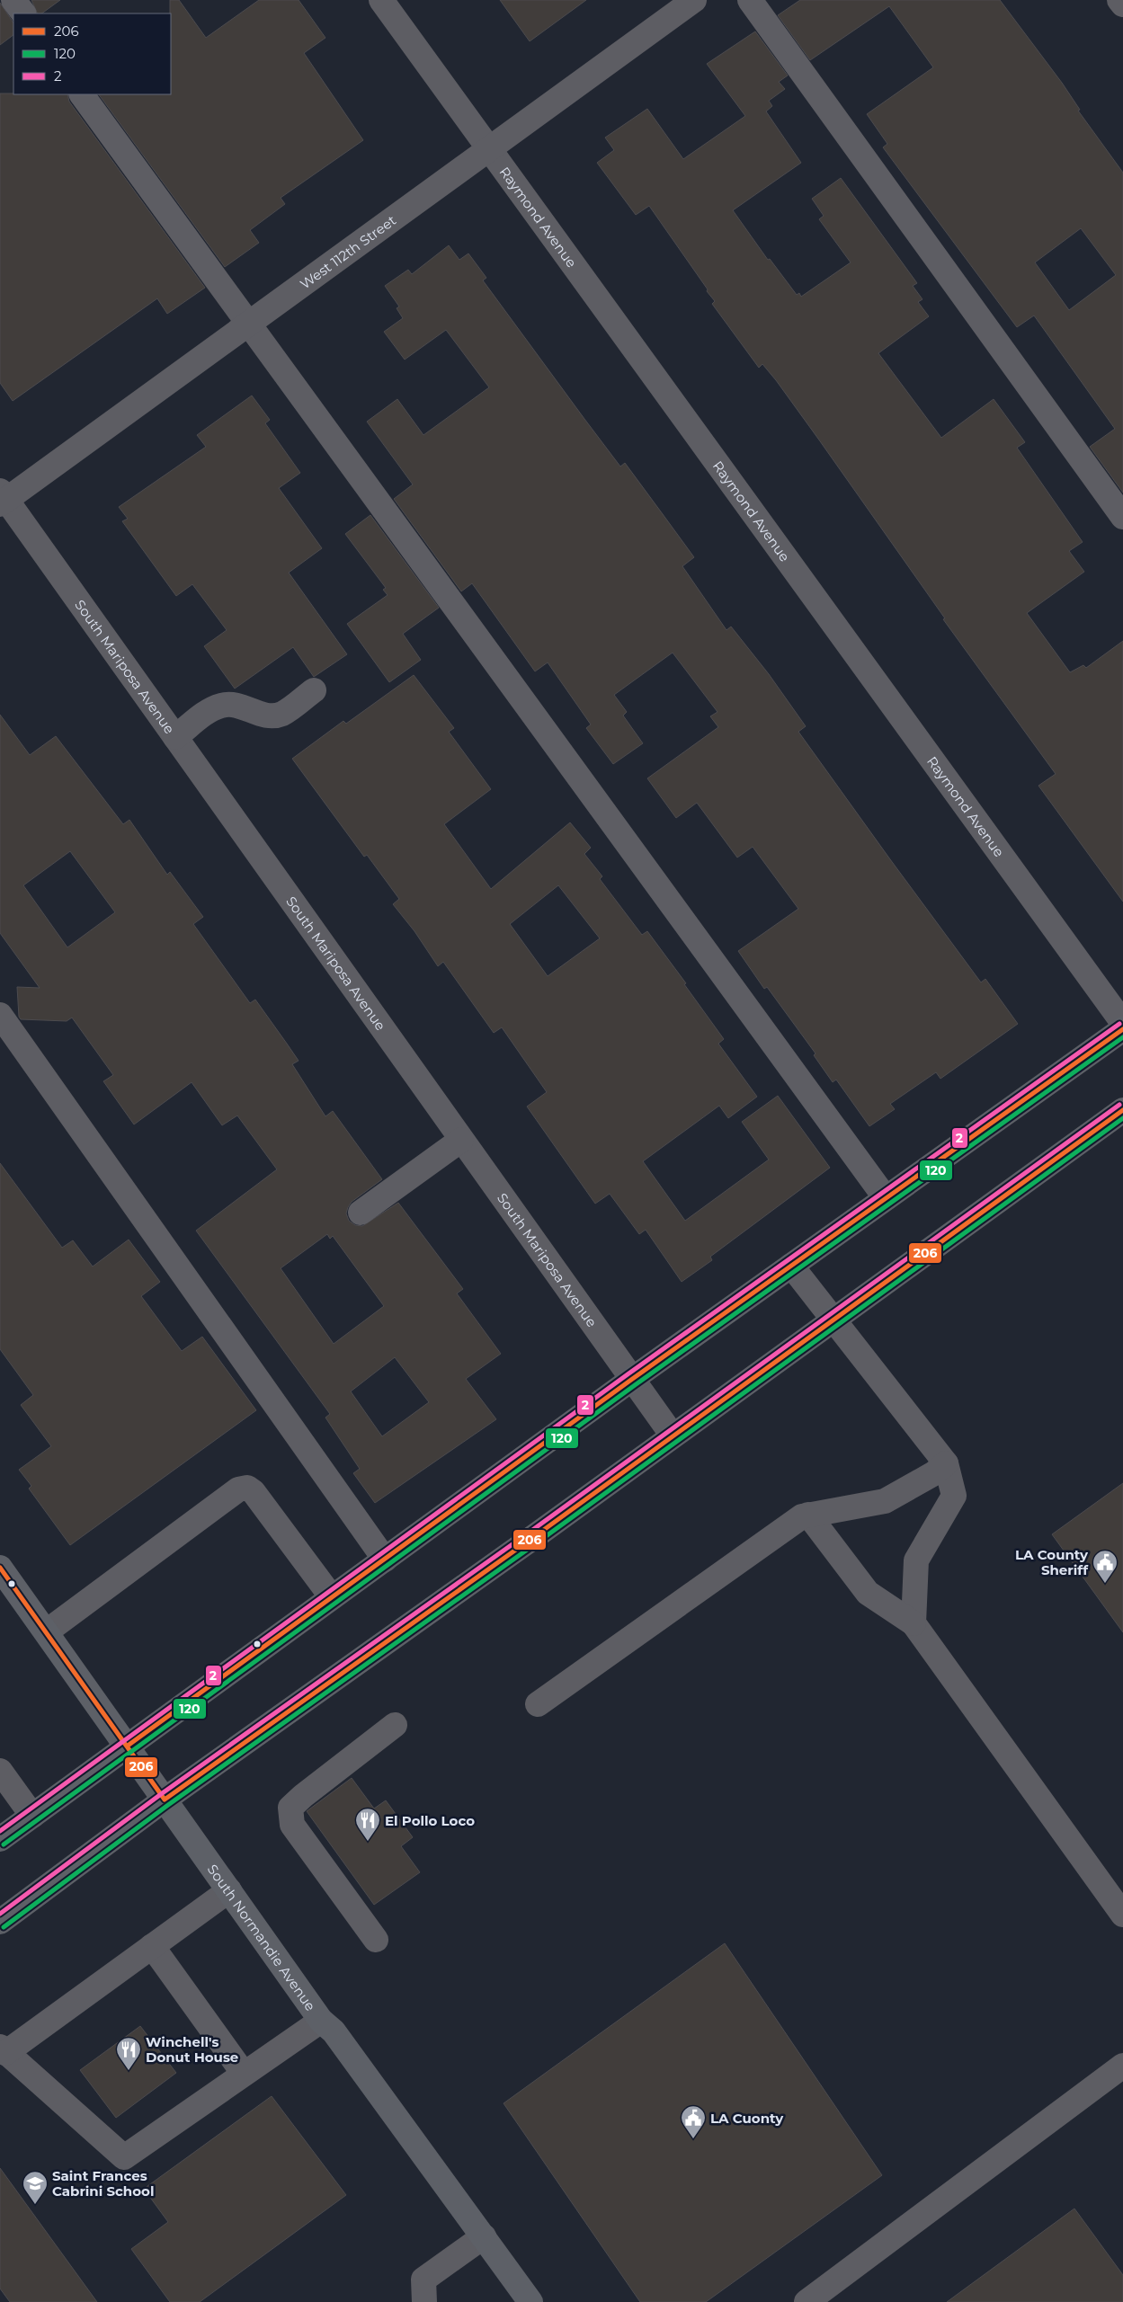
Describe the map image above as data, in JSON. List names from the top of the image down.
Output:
{
  "streets": {
    "main road": ["South Normandie Avenue"],
    "street": ["Raymond Avenue", "West 112th Street", "South Mariposa Avenue"]
  },
  "crossings": [
    ["Raymond Avenue", "West 112th Street"],
    ["West 112th Street", "South Mariposa Avenue"]
  ],
  "places": {
    "public building": ["LA County Sheriff", "LA Cuonty"],
    "restaurant": ["El Pollo Loco", "Winchell's Donut House"],
    "school or university": ["Saint Frances Cabrini School"]
  },
  "lines": ["transit line 2", "transit line 206", "transit line 120"],
  "legend": ["206", "120", "2"]
}
